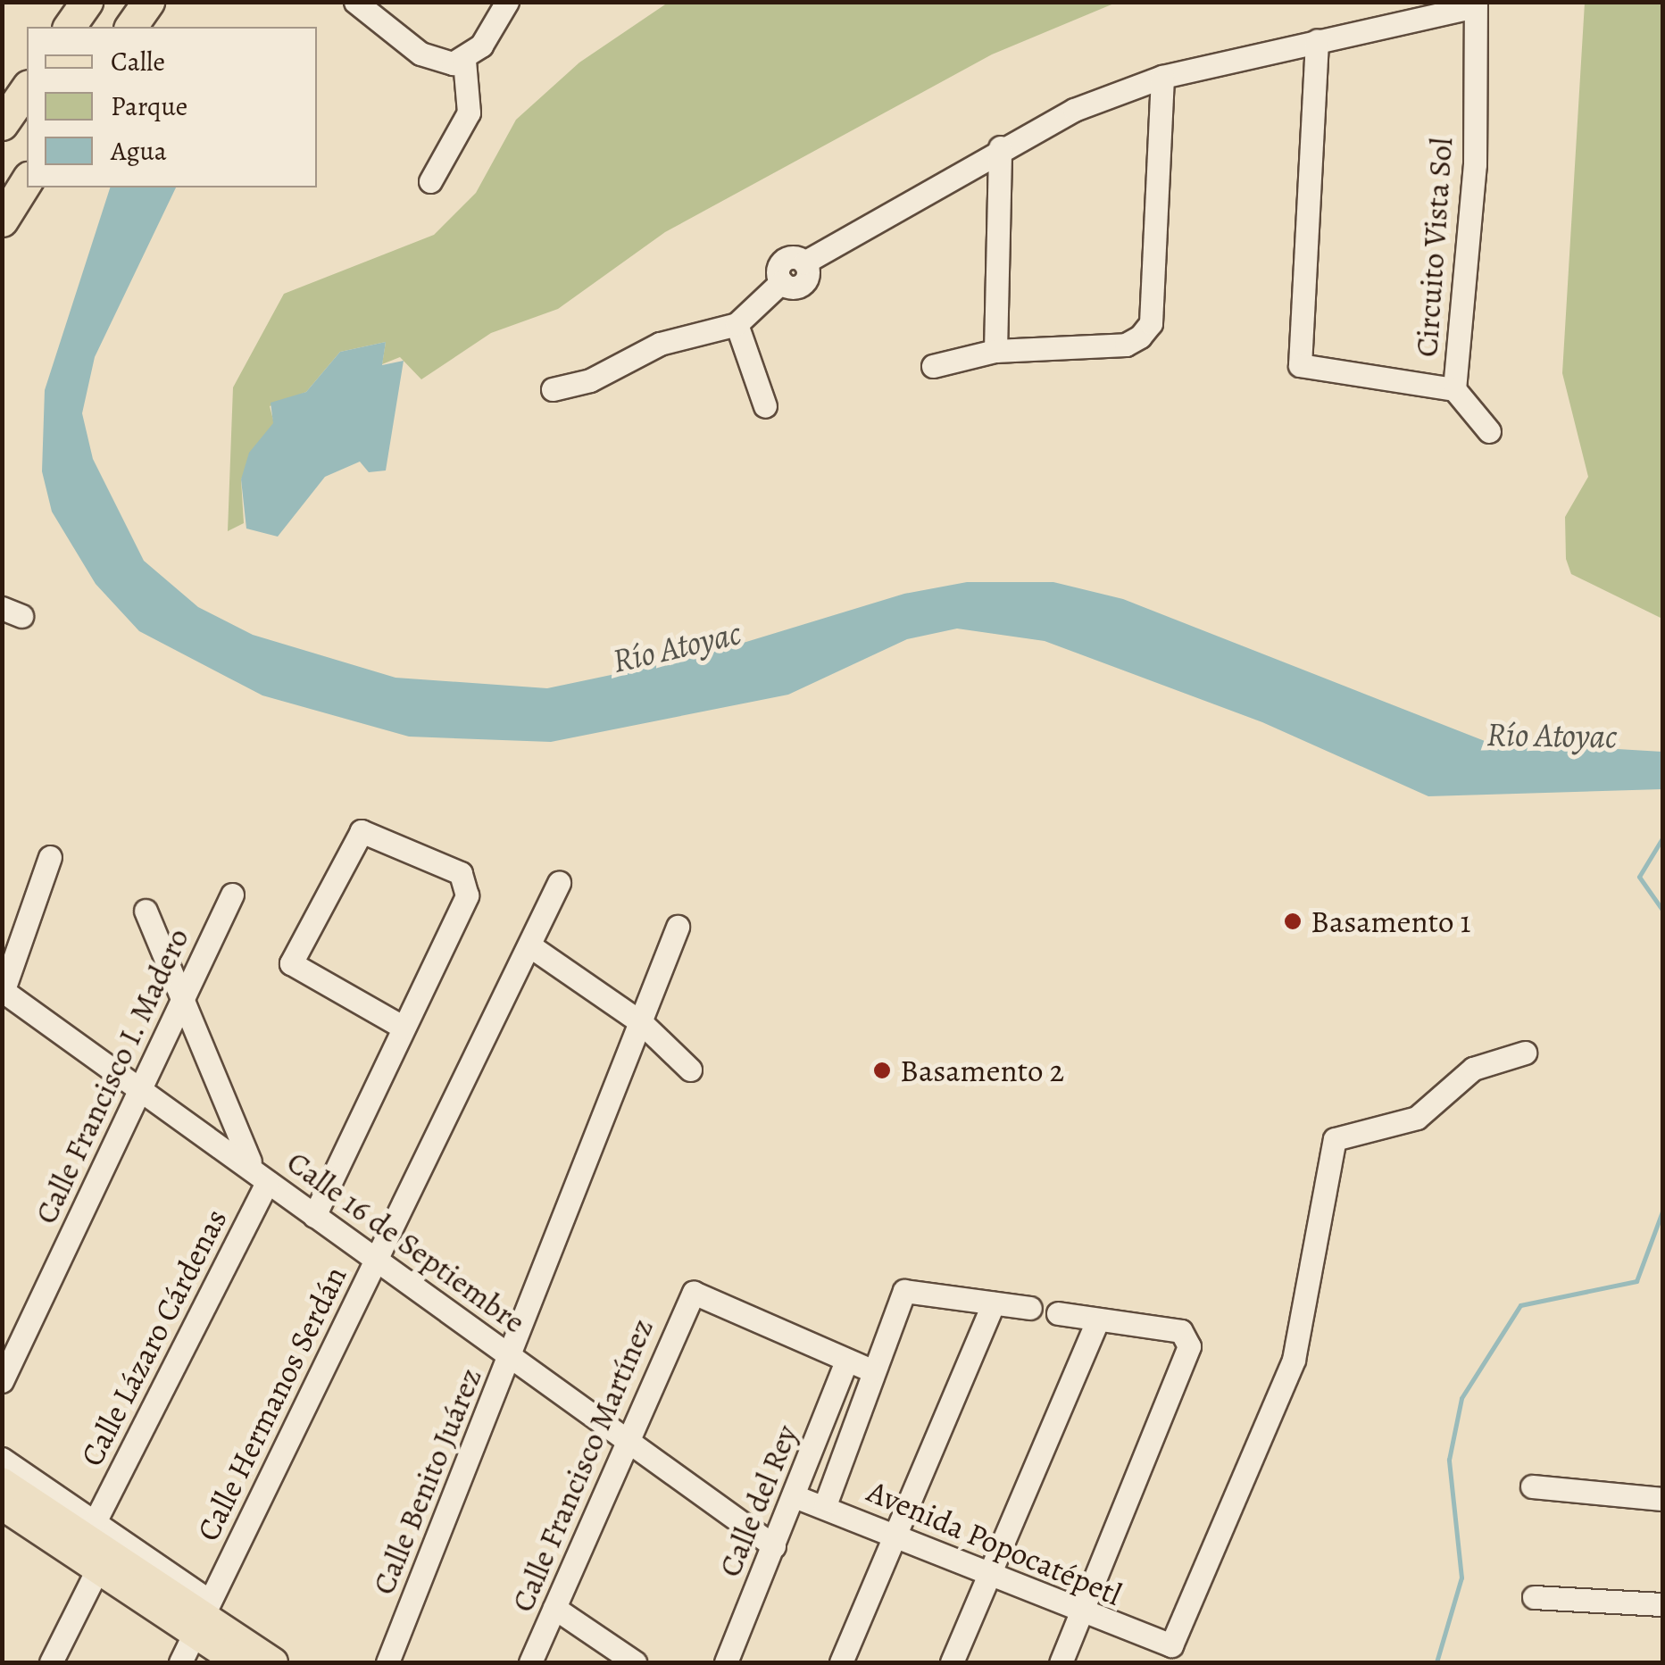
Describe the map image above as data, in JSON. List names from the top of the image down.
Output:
{
  "streets": {
    "street": [
      "Circuito Vista Sol",
      "Calle Francisco I. Madero",
      "Calle 16 de Septiembre",
      "Calle Lázaro Cárdenas",
      "Calle Hermanos Serdán",
      "Calle Francisco Martínez",
      "Calle Benito Juárez",
      "Calle del Rey",
      "Avenida Popocatépetl"
    ]
  },
  "crossings": [
    ["Calle Francisco I. Madero", "Calle 16 de Septiembre"],
    ["Calle 16 de Septiembre", "Calle Lázaro Cárdenas"],
    ["Calle 16 de Septiembre", "Calle Hermanos Serdán"],
    ["Calle 16 de Septiembre", "Calle Francisco Martínez"],
    ["Calle 16 de Septiembre", "Calle Benito Juárez"],
    ["Calle 16 de Septiembre", "Calle del Rey"],
    ["Calle Francisco Martínez", "Calle del Rey"],
    ["Calle del Rey", "Avenida Popocatépetl"]
  ],
  "water": ["Río Atoyac"],
  "places": ["Basamento 1", "Basamento 2"],
  "legend": ["Calle", "Parque", "Agua"]
}
